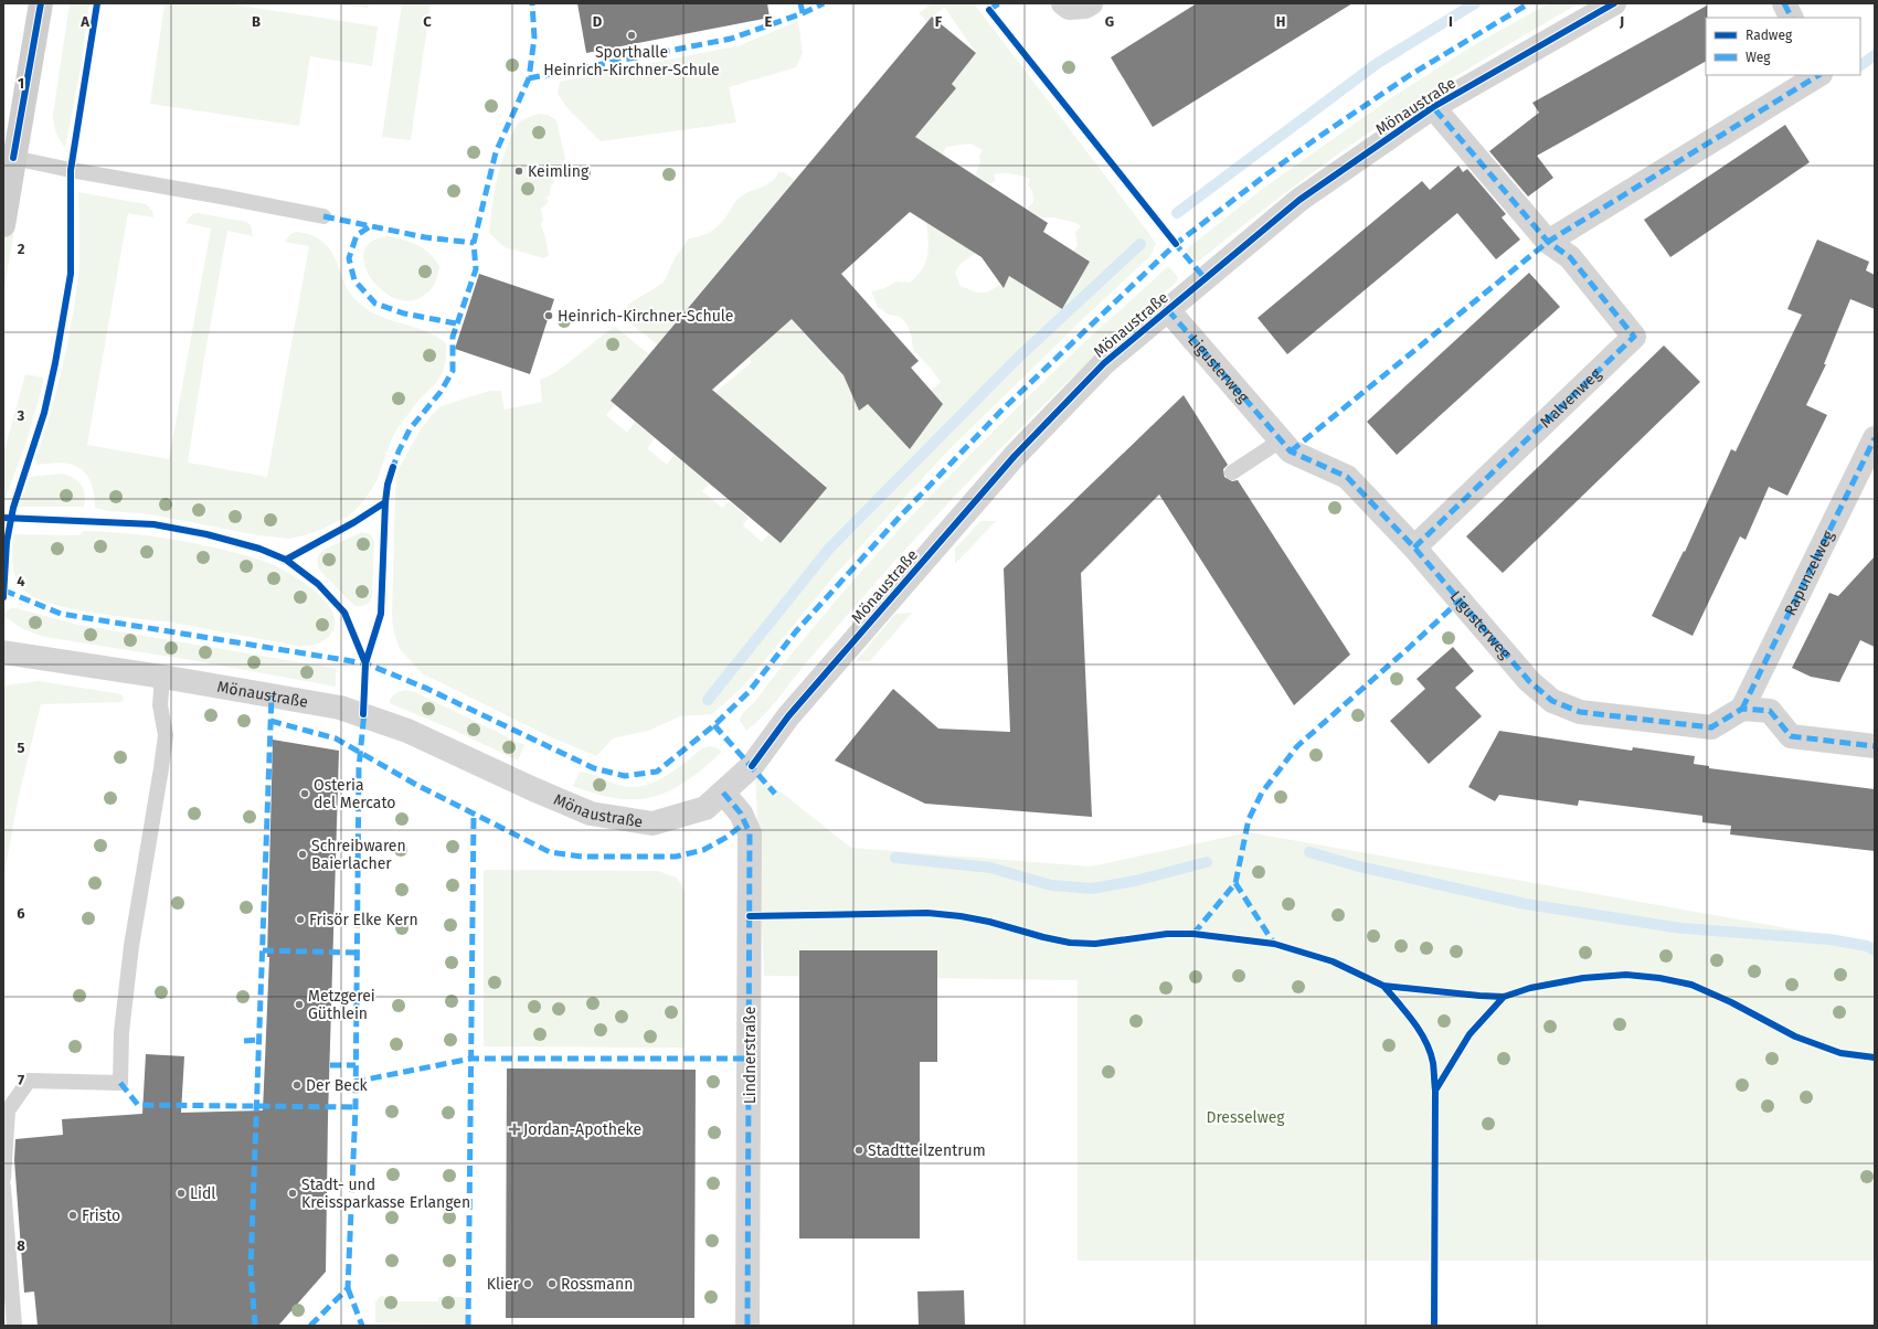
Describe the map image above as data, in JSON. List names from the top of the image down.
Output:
{
  "streets": {
    "street": [
      "Mönaustraße",
      "Ligusterweg",
      "Malvenweg",
      "Rapunzelweg",
      "Lindnerstraße"
    ]
  },
  "crossings": [
    ["Mönaustraße", "Ligusterweg"],
    ["Mönaustraße", "Malvenweg"],
    ["Mönaustraße", "Lindnerstraße"],
    ["Ligusterweg", "Malvenweg"],
    ["Ligusterweg", "Rapunzelweg"]
  ],
  "parks": ["Dresselweg"],
  "places": {
    "other": [
      "Sporthalle Heinrich-Kirchner-Schule",
      "Keimling",
      "Heinrich-Kirchner-Schule",
      "Osteria del Mercato",
      "Schreibwaren Baierlacher",
      "Frisör Elke Kern",
      "Metzgerei Güthlein",
      "Der Beck",
      "Stadtteilzentrum",
      "Lidl",
      "Stadt- und Kreissparkasse Erlangen",
      "Fristo",
      "Klier",
      "Rossmann"
    ],
    "health": ["Jordan-Apotheke"]
  },
  "legend": ["Radweg", "Weg"],
  "grid": {
    "columns": [
      "A",
      "B",
      "C",
      "D",
      "E",
      "F",
      "G",
      "H",
      "I",
      "J"
    ],
    "rows": [
      "1",
      "2",
      "3",
      "4",
      "5",
      "6",
      "7",
      "8"
    ]
  }
}
